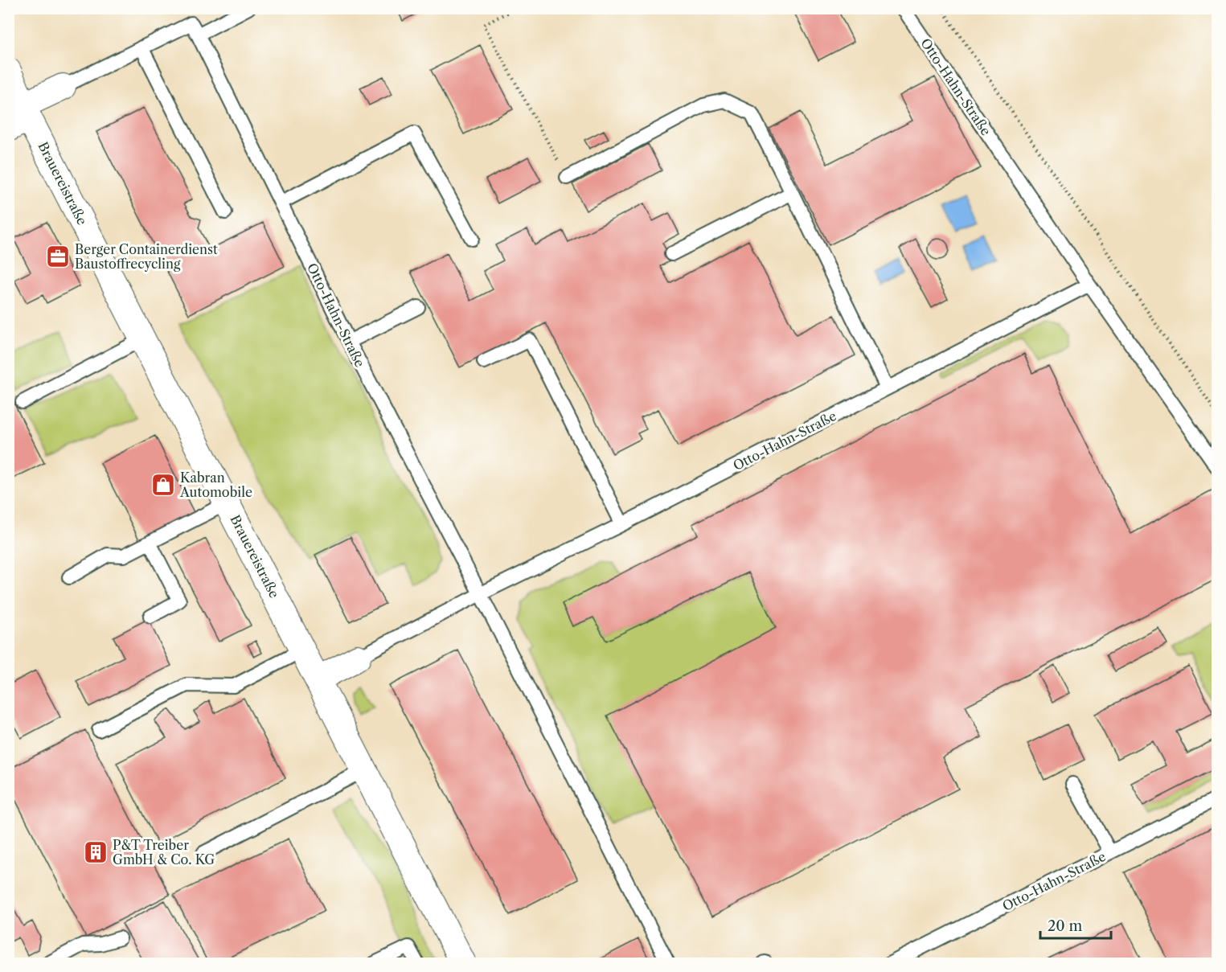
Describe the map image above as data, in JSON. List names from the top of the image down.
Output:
{
  "streets": {
    "street": ["Otto-Hahn-Straße", "Brauereistraße"]
  },
  "crossings": [
    ["Otto-Hahn-Straße", "Brauereistraße"]
  ],
  "places": {
    "office": ["Berger Containerdienst Baustoffrecycling"],
    "shop": ["Kabran Automobile"],
    "building": ["P&T Treiber GmbH & Co. KG"]
  },
  "scale_bar": "20 m"
}
